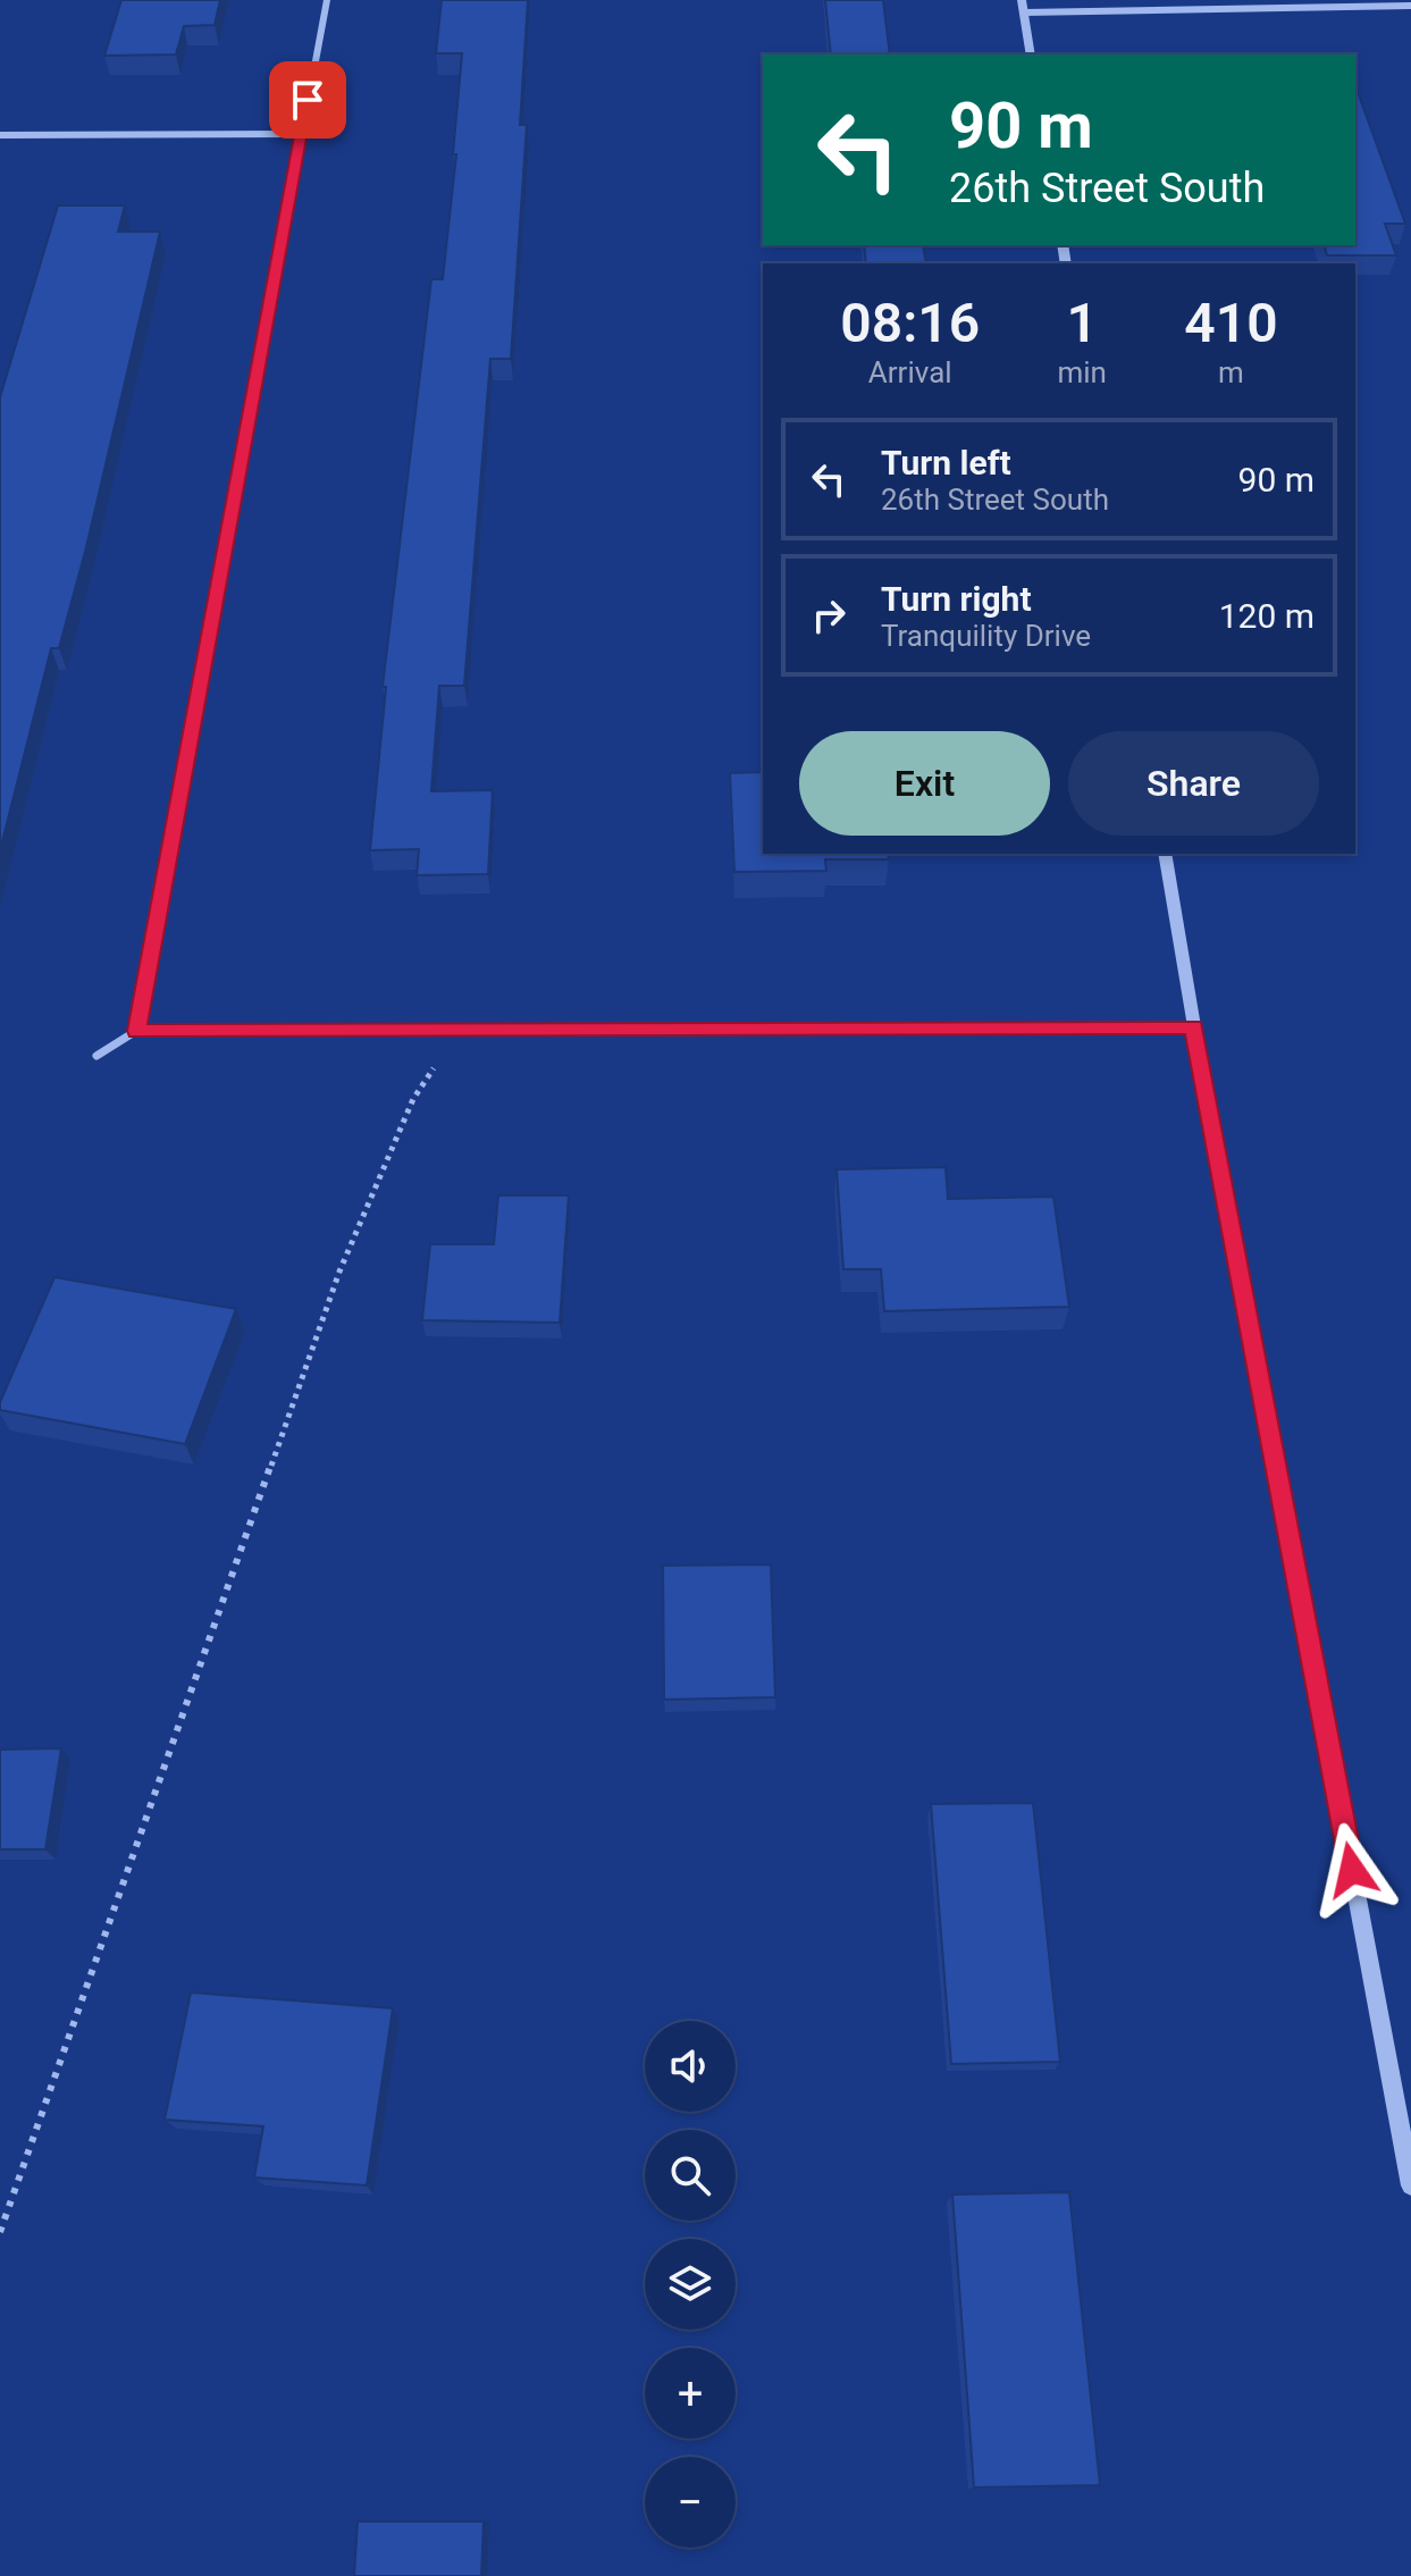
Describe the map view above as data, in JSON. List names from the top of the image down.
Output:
{
  "page": {
    "turn": ["90 m", "26th Street South"],
    "eta": [
      "08:16",
      "Arrival",
      "1",
      "min",
      "410",
      "m"
    ],
    "list": [
      {
        "name": "Turn left",
        "note": "26th Street South",
        "value": "90 m"
      },
      {
        "name": "Turn right",
        "note": "Tranquility Drive",
        "value": "120 m"
      }
    ],
    "buttons": ["Exit", "Share"],
    "map_buttons": ["+", "−"]
  }
}
